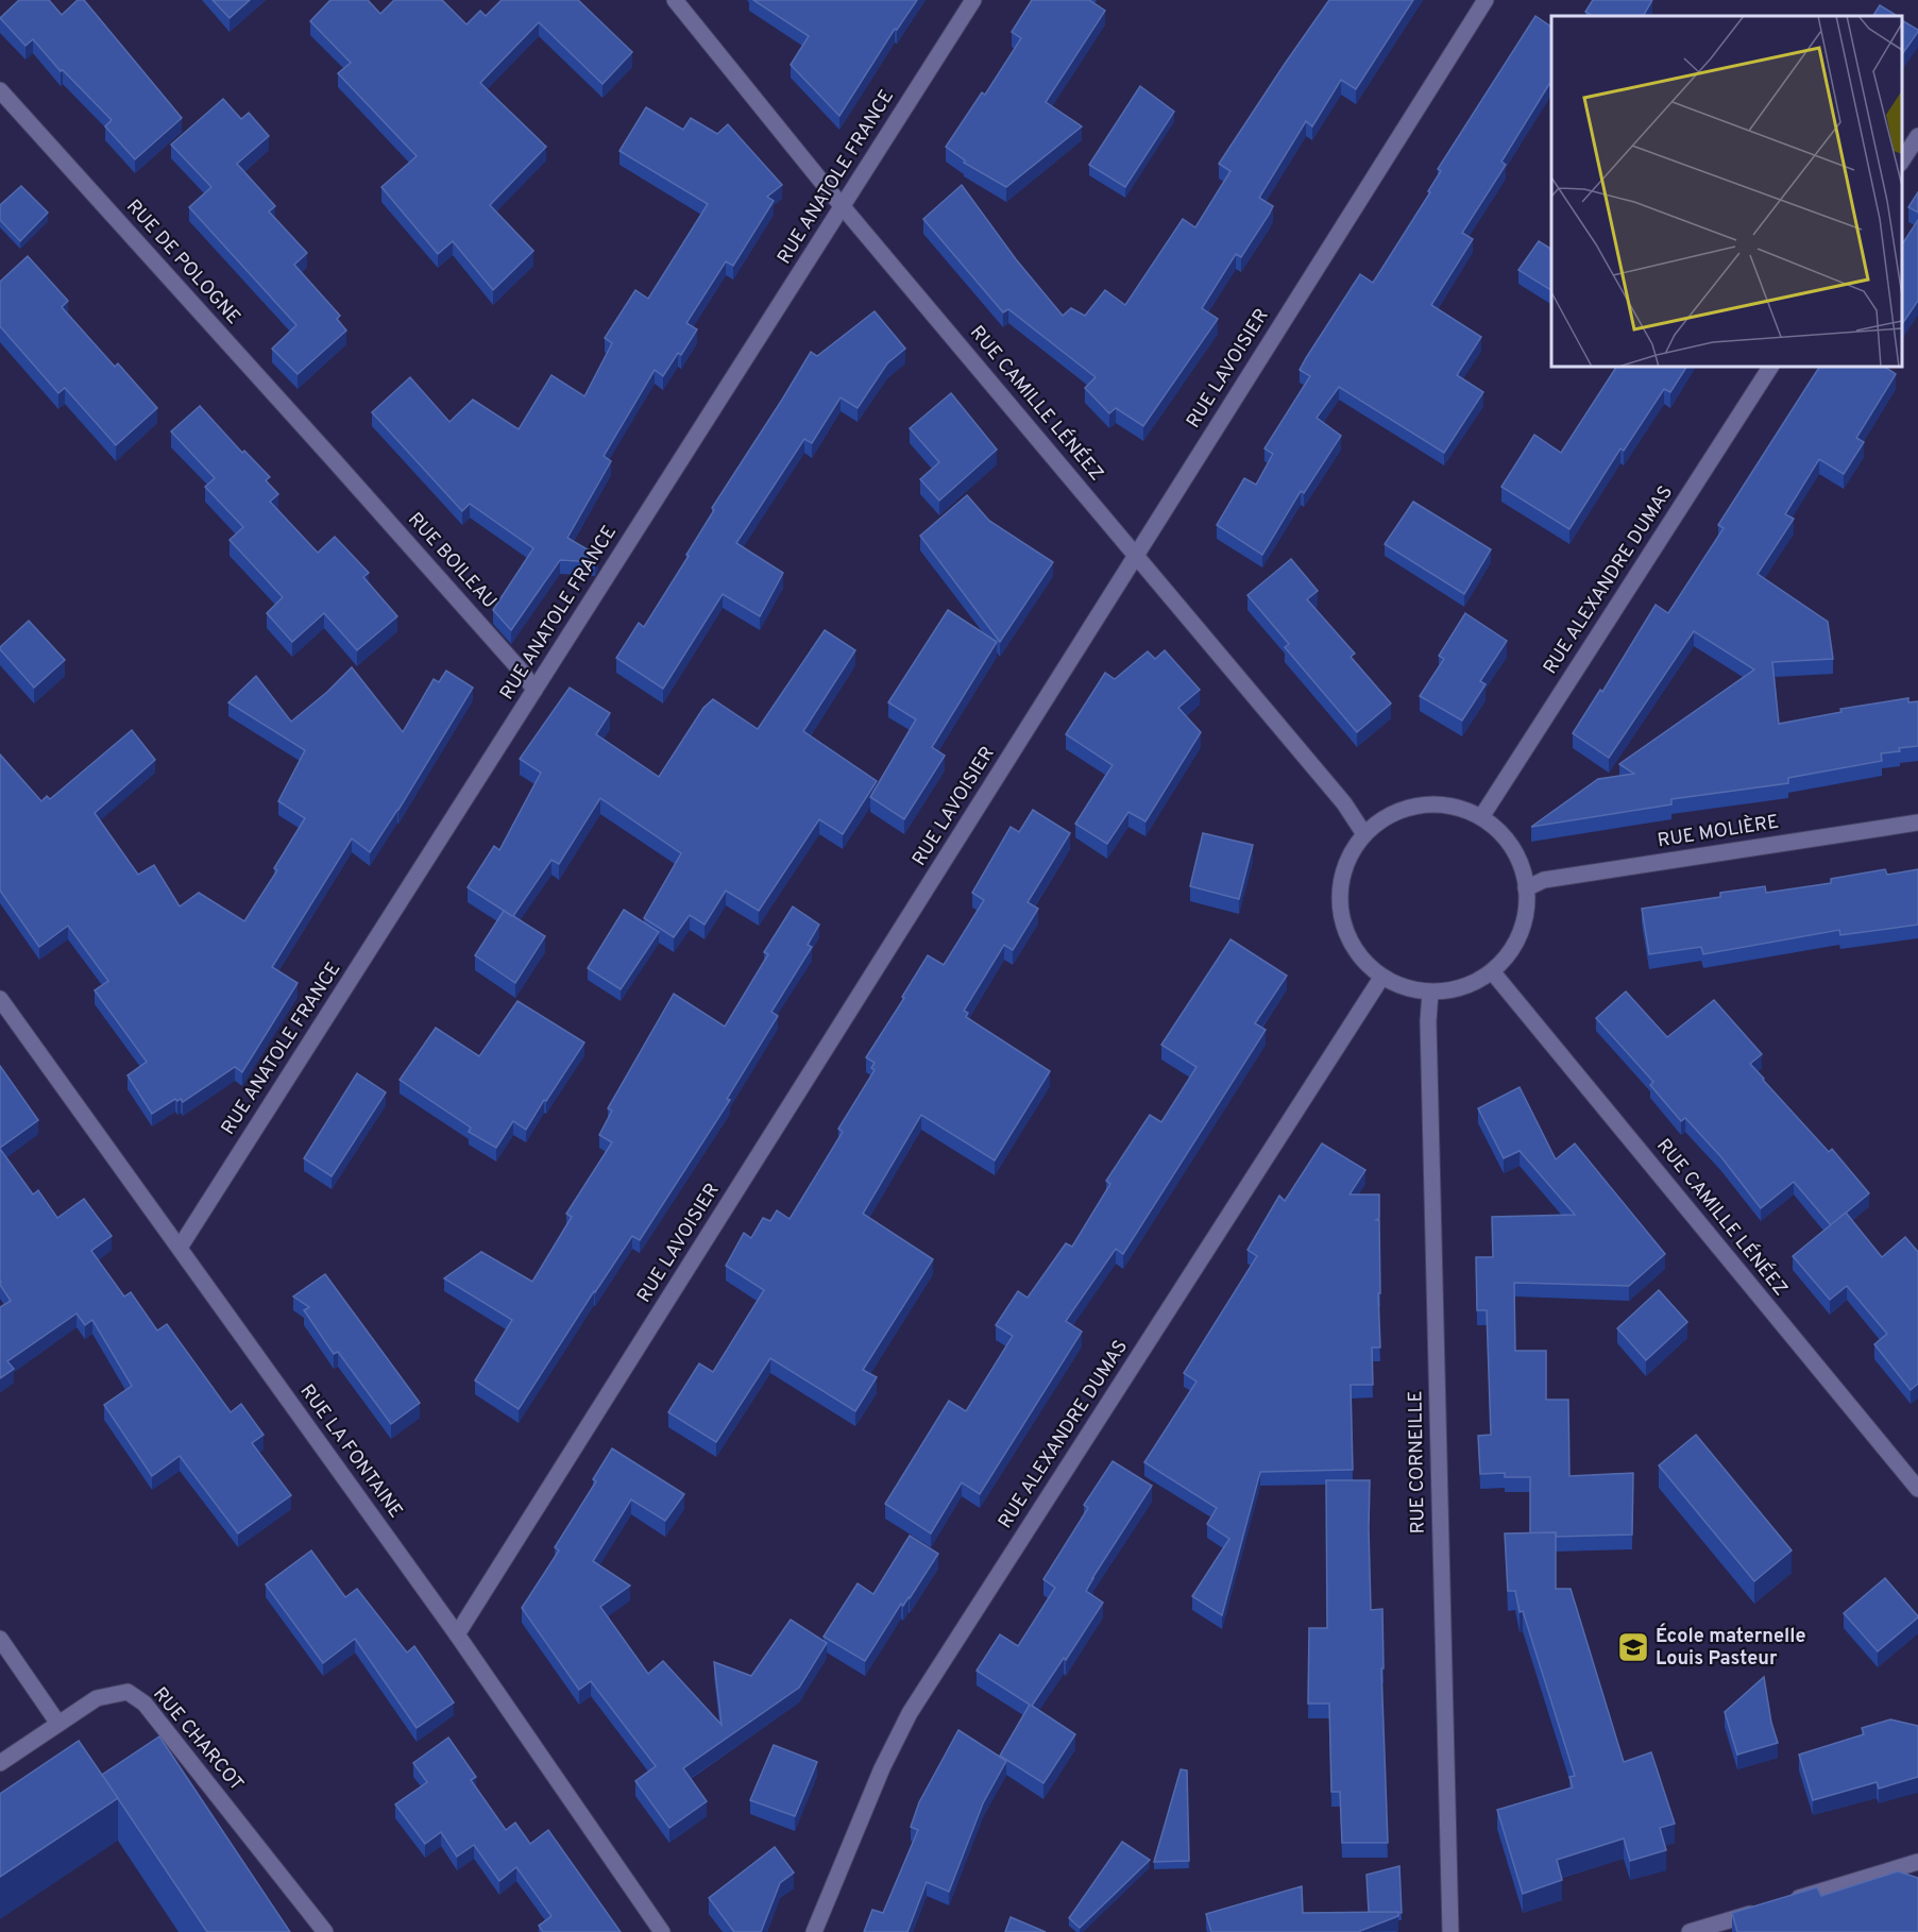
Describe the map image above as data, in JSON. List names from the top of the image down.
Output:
{
  "streets": {
    "street": [
      "RUE ANATOLE FRANCE",
      "RUE DE POLOGNE",
      "RUE LAVOISIER",
      "RUE CAMILLE LÉNÉEZ",
      "RUE BOILEAU",
      "RUE ALEXANDRE DUMAS",
      "RUE MOLIÈRE",
      "RUE LA FONTAINE",
      "RUE CORNEILLE",
      "RUE CHARCOT"
    ]
  },
  "crossings": [
    ["RUE ANATOLE FRANCE", "RUE CAMILLE LÉNÉEZ"],
    ["RUE ANATOLE FRANCE", "RUE BOILEAU"],
    ["RUE ANATOLE FRANCE", "RUE LA FONTAINE"],
    ["RUE DE POLOGNE", "RUE BOILEAU"],
    ["RUE LAVOISIER", "RUE CAMILLE LÉNÉEZ"],
    ["RUE LAVOISIER", "RUE LA FONTAINE"],
    ["RUE CAMILLE LÉNÉEZ", "RUE ALEXANDRE DUMAS"],
    ["RUE CAMILLE LÉNÉEZ", "RUE MOLIÈRE"],
    ["RUE CAMILLE LÉNÉEZ", "RUE CORNEILLE"],
    ["RUE ALEXANDRE DUMAS", "RUE MOLIÈRE"],
    ["RUE ALEXANDRE DUMAS", "RUE CORNEILLE"],
    ["RUE MOLIÈRE", "RUE CORNEILLE"]
  ],
  "places": {
    "school or university": ["École maternelle Louis Pasteur"]
  }
}
